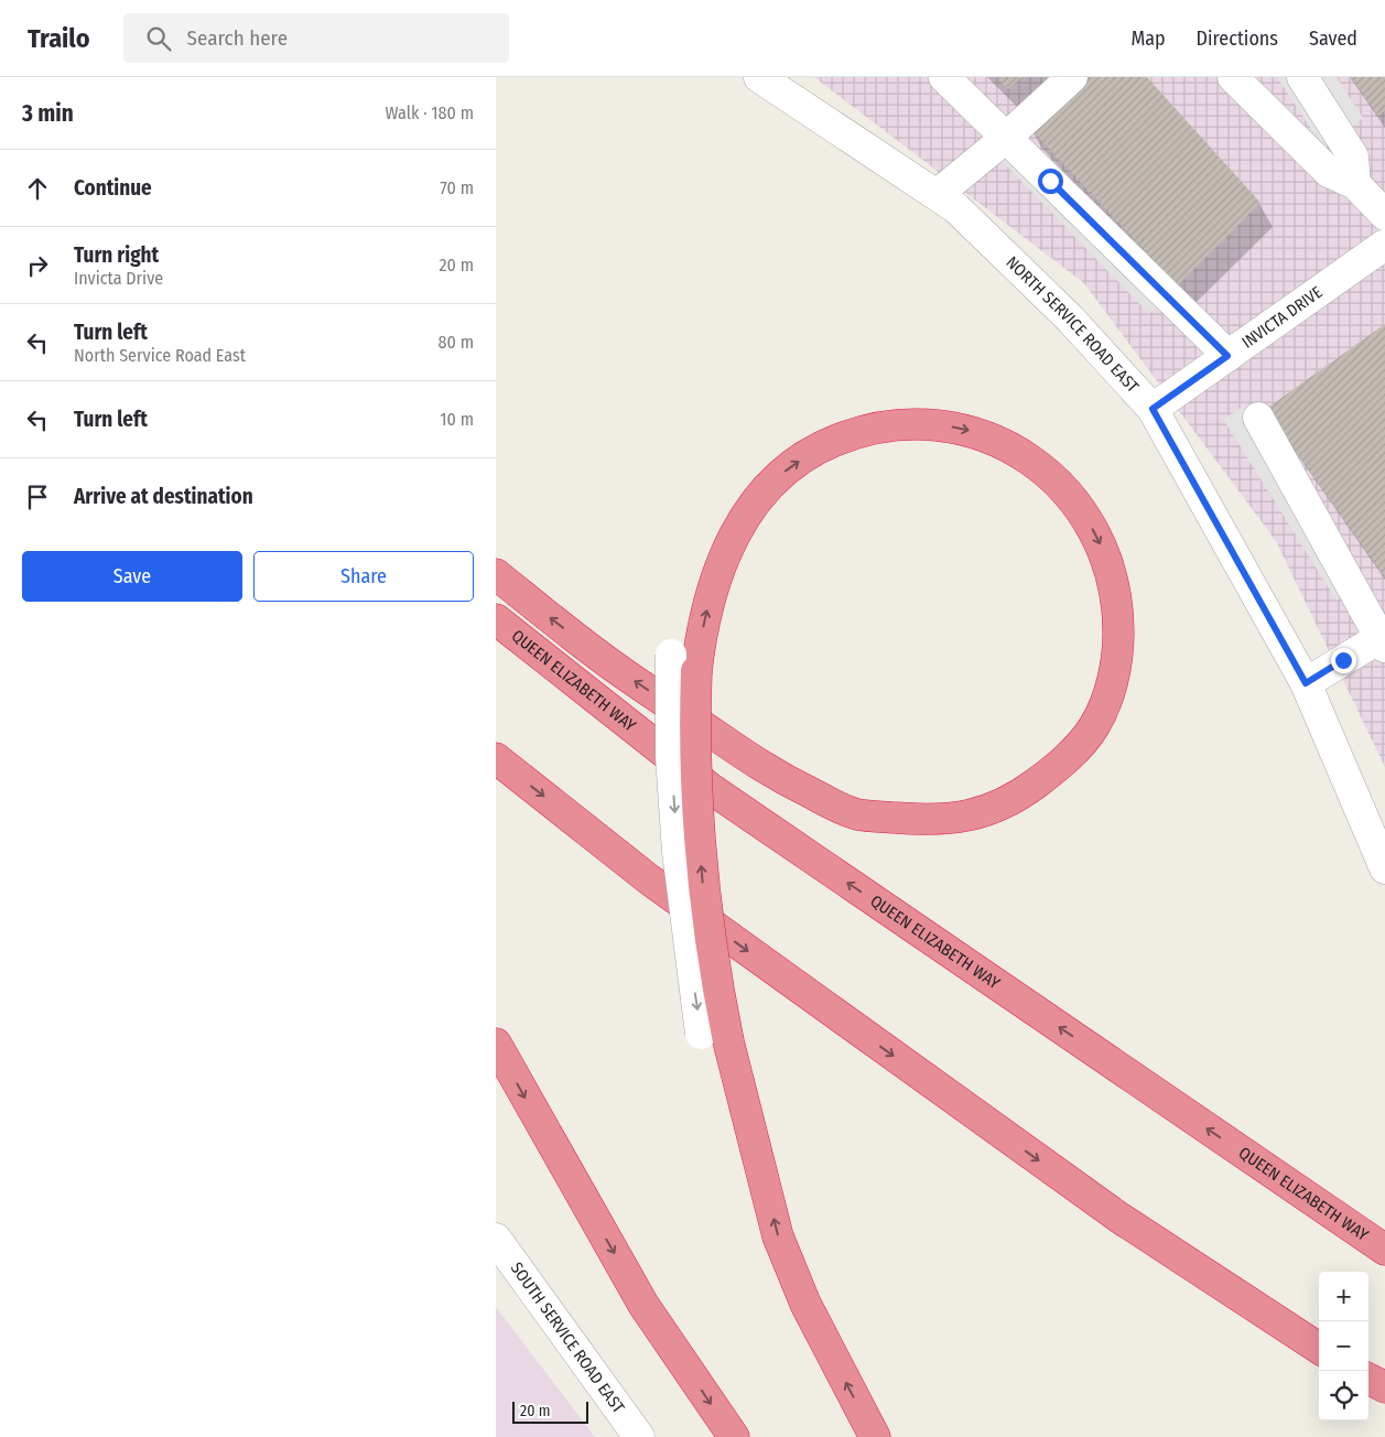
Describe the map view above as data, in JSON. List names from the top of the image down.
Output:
{
  "streets": {
    "highway": ["QUEEN ELIZABETH WAY"],
    "street": ["INVICTA DRIVE", "NORTH SERVICE ROAD EAST", "SOUTH SERVICE ROAD EAST"]
  },
  "crossings": [
    ["INVICTA DRIVE", "NORTH SERVICE ROAD EAST"]
  ],
  "scale_bar": "20 m",
  "page": {
    "header": "Trailo",
    "search": "Search here",
    "nav": ["Map", "Directions", "Saved"],
    "heading": ["3 min", "Walk · 180 m"],
    "list": [
      ["Continue", "70 m"],
      ["Turn right", "Invicta Drive", "20 m"],
      ["Turn left", "North Service Road East", "80 m"],
      ["Turn left", "10 m"],
      "Arrive at destination"
    ],
    "buttons": ["Save", "Share"],
    "map_buttons": ["+", "−"],
    "scale": "20 m"
  }
}
